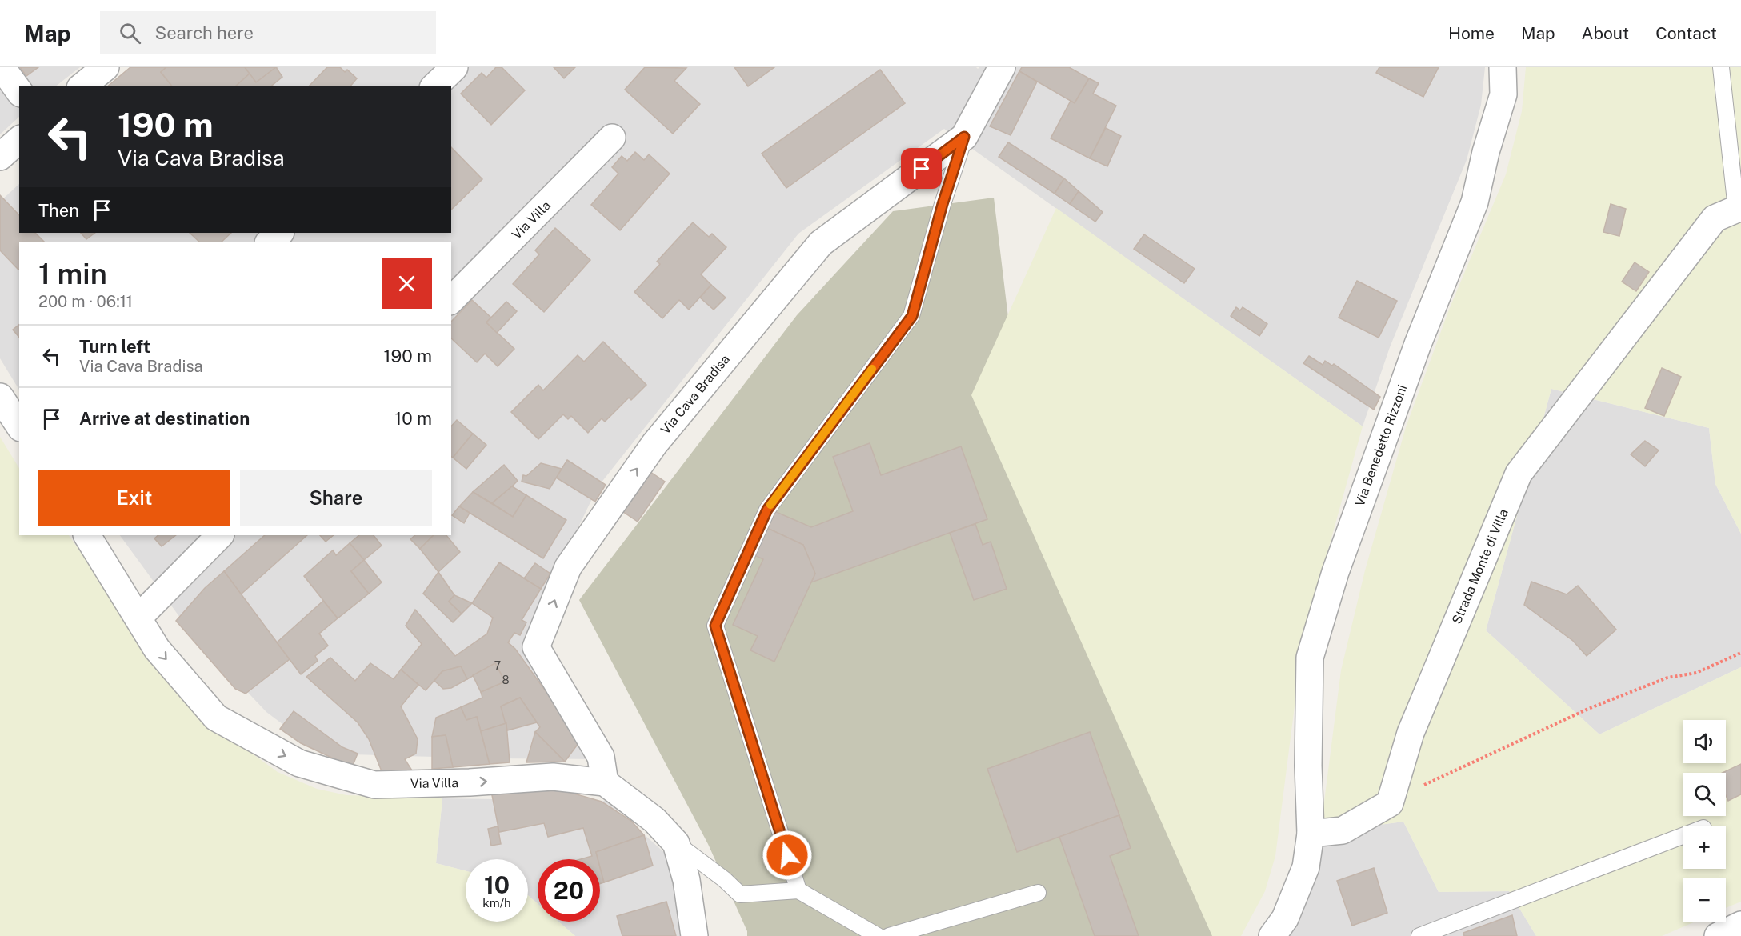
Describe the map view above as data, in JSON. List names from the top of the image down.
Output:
{
  "streets": {
    "street": [
      "Via Villa",
      "Via Cava Bradisa",
      "Via Benedetto Rizzoni",
      "Strada Monte di Villa"
    ]
  },
  "crossings": [
    ["Via Villa", "Via Cava Bradisa"]
  ],
  "one_way": ["Via Villa", "Via Cava Bradisa"],
  "house_numbers": ["7", "8"],
  "page": {
    "header": "Map",
    "search": "Search here",
    "nav": [
      "Home",
      "Map",
      "About",
      "Contact"
    ],
    "turn": ["190 m", "Via Cava Bradisa"],
    "then": "Then",
    "heading": ["1 min", "200 m · 06:11"],
    "list": [
      {
        "name": "Turn left",
        "note": "Via Cava Bradisa",
        "value": "190 m"
      },
      {
        "name": "Arrive at destination",
        "value": "10 m"
      }
    ],
    "buttons": ["Exit", "Share"],
    "map_buttons": ["+", "−"],
    "speed": "10 km/h",
    "limit": "20"
  }
}
